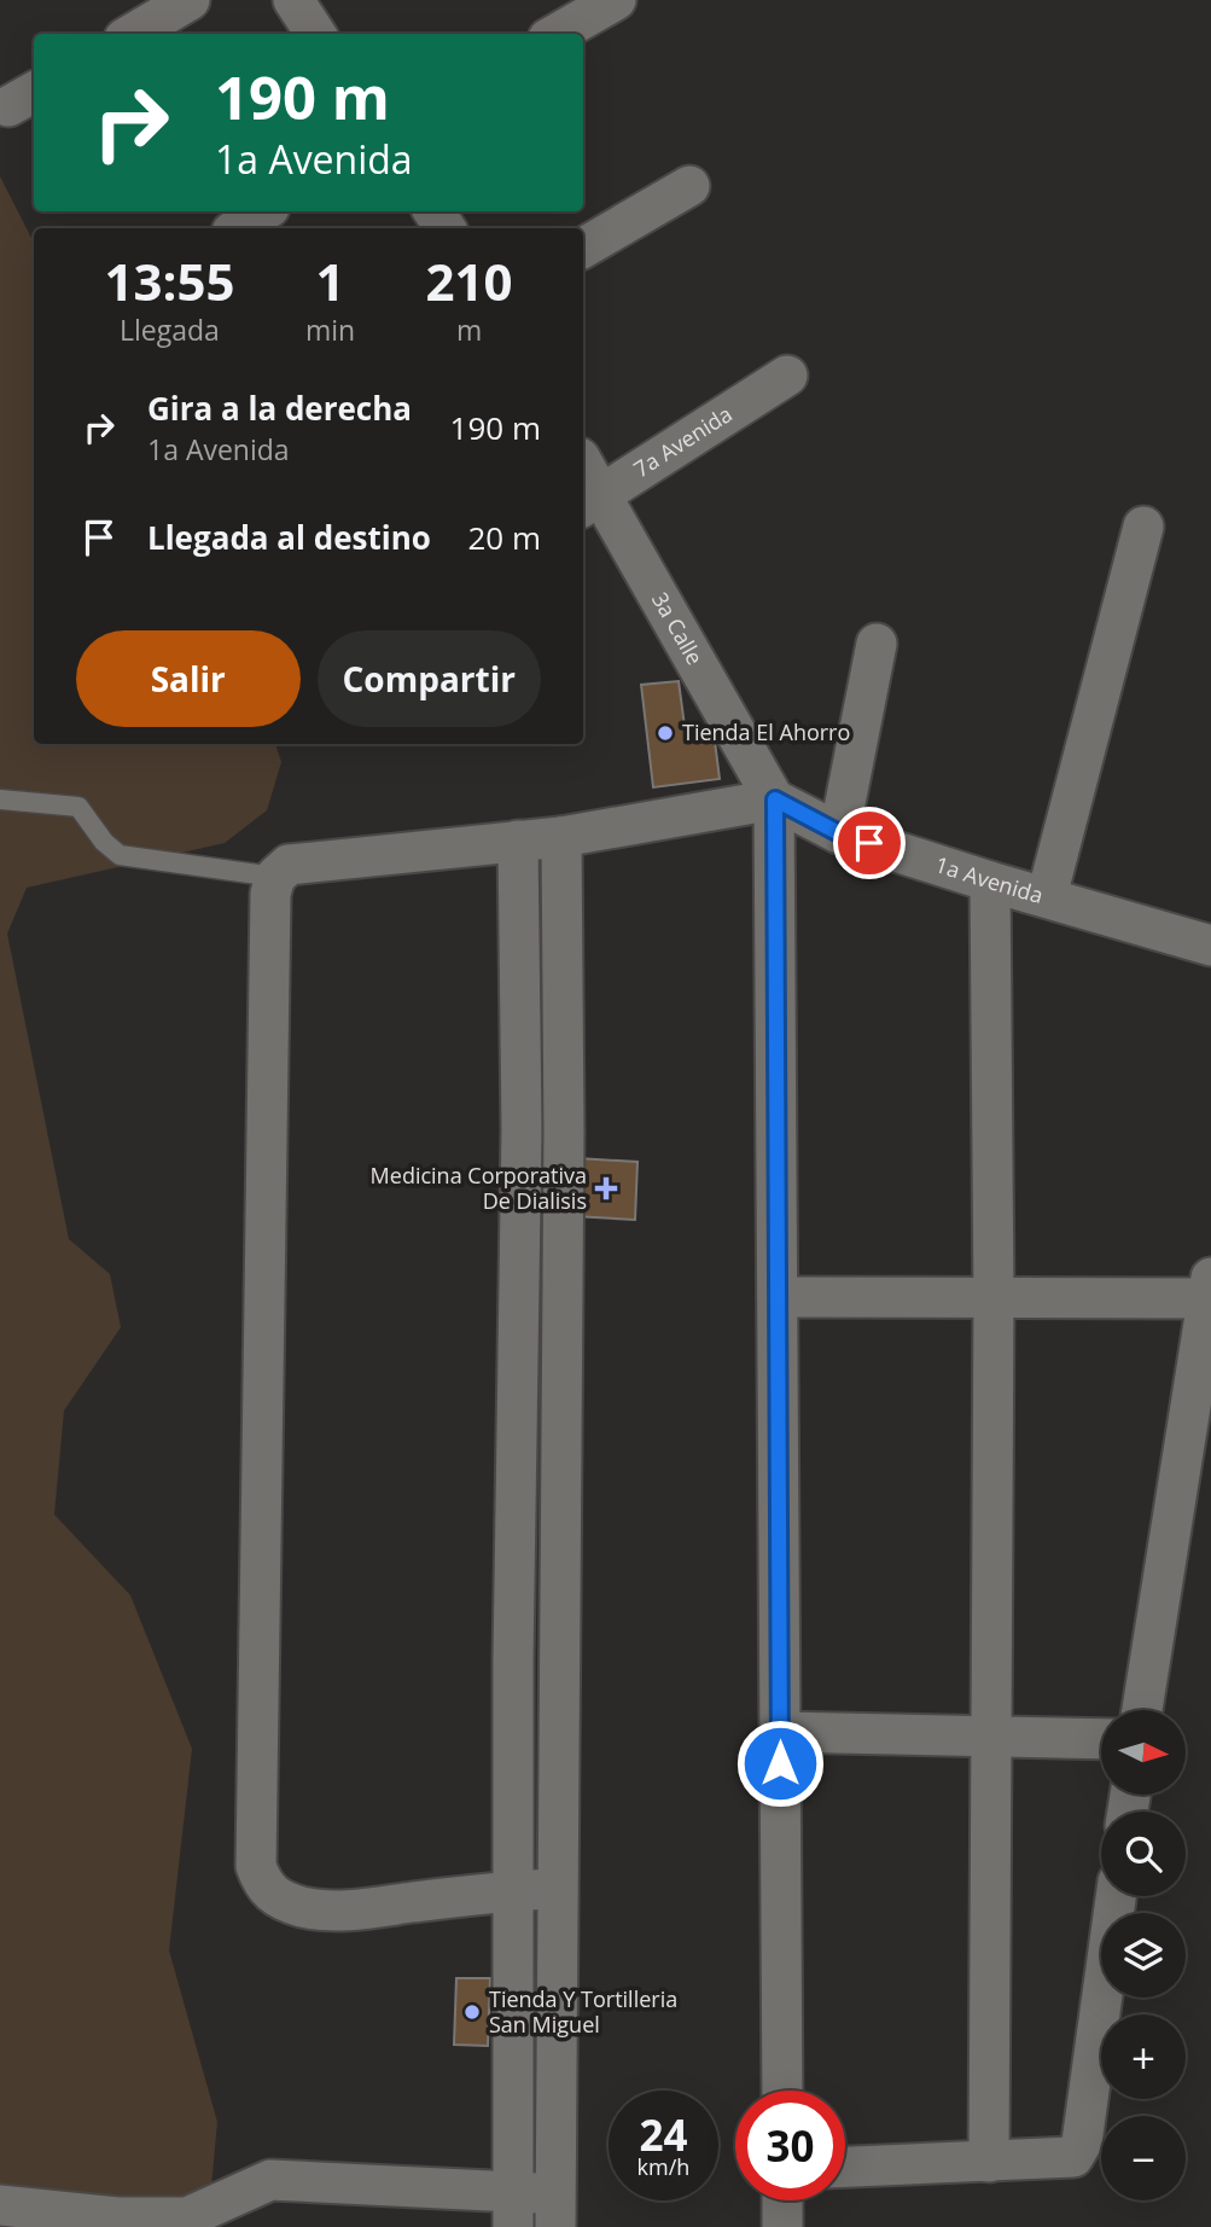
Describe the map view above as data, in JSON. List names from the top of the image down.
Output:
{
  "streets": {
    "street": ["7a Avenida", "3a Calle", "1a Avenida"]
  },
  "crossings": [
    ["7a Avenida", "3a Calle"],
    ["3a Calle", "1a Avenida"]
  ],
  "places": {
    "other": ["Tienda El Ahorro", "Tienda Y Tortilleria San Miguel"],
    "health": ["Medicina Corporativa De Dialisis"]
  },
  "north": "right",
  "page": {
    "turn": ["190 m", "1a Avenida"],
    "eta": [
      "13:55",
      "Llegada",
      "1",
      "min",
      "210",
      "m"
    ],
    "list": [
      {
        "name": "Gira a la derecha",
        "note": "1a Avenida",
        "value": "190 m"
      },
      {
        "name": "Llegada al destino",
        "value": "20 m"
      }
    ],
    "buttons": ["Salir", "Compartir"],
    "map_buttons": ["+", "−"],
    "speed": "24 km/h",
    "limit": "30"
  }
}
